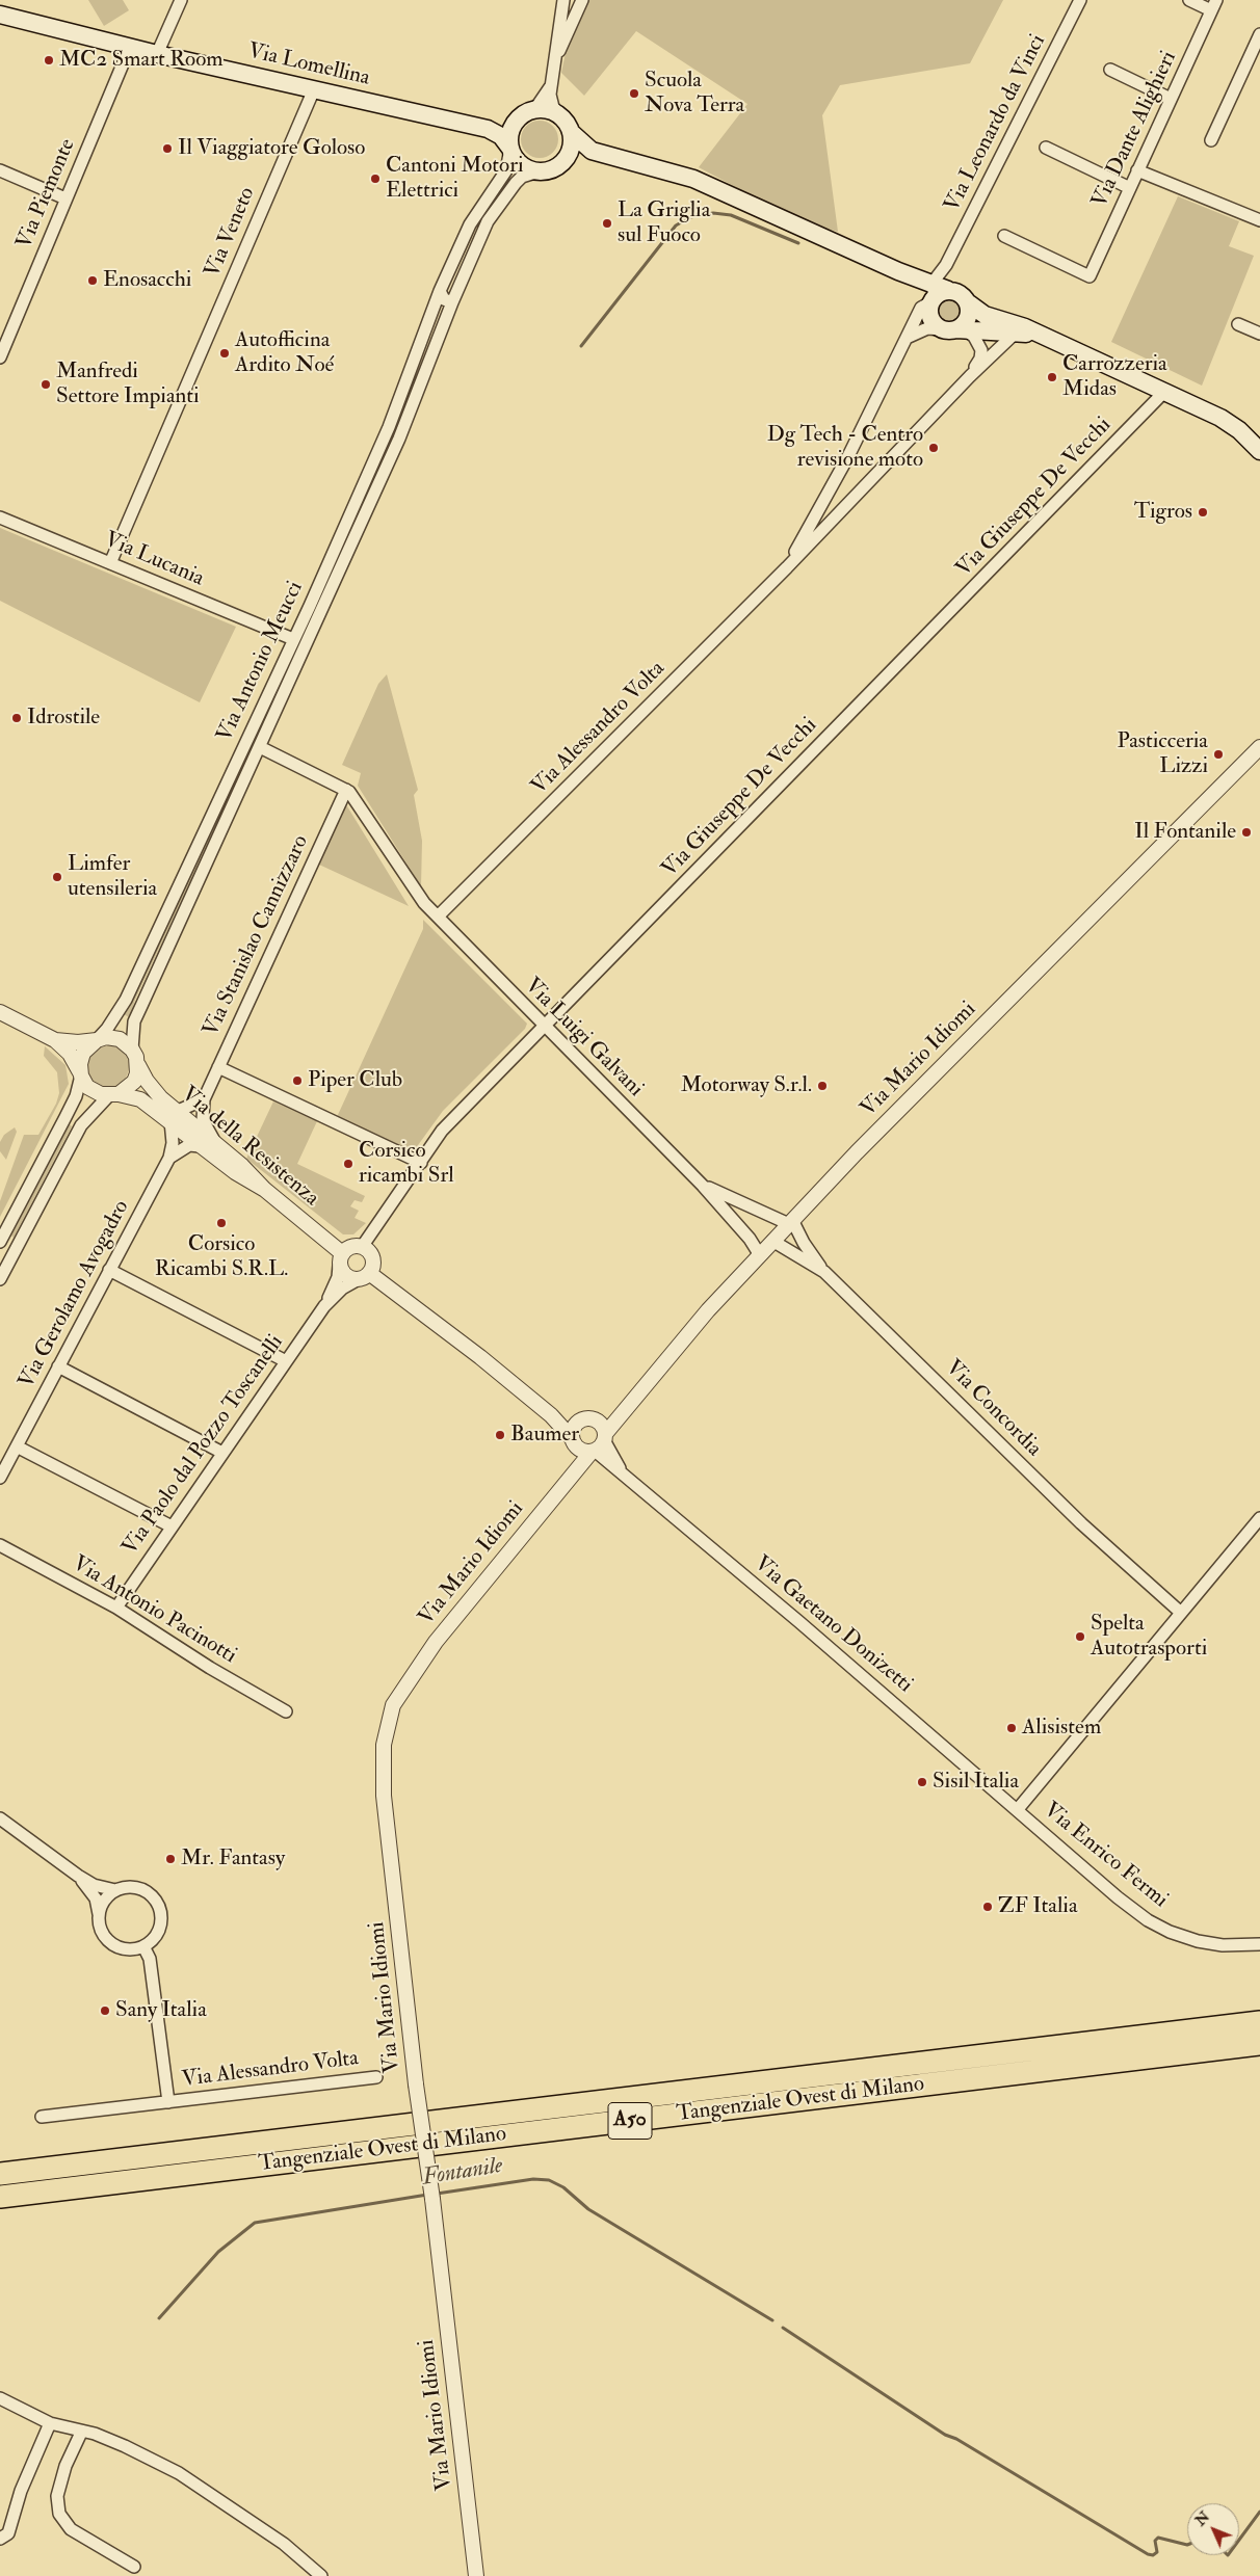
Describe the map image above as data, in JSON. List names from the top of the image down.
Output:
{
  "streets": {
    "highway": ["Tangenziale Ovest di Milano", "A50"],
    "main road": ["Via Lomellina"],
    "street": [
      "Via Leonardo da Vinci",
      "Via Dante Alighieri",
      "Via Piemonte",
      "Via Veneto",
      "Via Giuseppe De Vecchi",
      "Via Lucania",
      "Via Antonio Meucci",
      "Via Alessandro Volta",
      "Via Stanislao Cannizzaro",
      "Via Luigi Galvani",
      "Via Mario Idiomi",
      "Via della Resistenza",
      "Via Gerolamo Avogadro",
      "Via Concordia",
      "Via Paolo dal Pozzo Toscanelli",
      "Via Antonio Pacinotti",
      "Via Gaetano Donizetti",
      "Via Enrico Fermi"
    ]
  },
  "crossings": [
    ["Via Lomellina", "Via Piemonte"],
    ["Via Lomellina", "Via Veneto"],
    ["Via Lomellina", "Via Antonio Meucci"],
    ["Via Leonardo da Vinci", "Via Alessandro Volta"],
    ["Via Veneto", "Via Lucania"],
    ["Via Giuseppe De Vecchi", "Via Luigi Galvani"],
    ["Via Giuseppe De Vecchi", "Via della Resistenza"],
    ["Via Giuseppe De Vecchi", "Via Paolo dal Pozzo Toscanelli"],
    ["Via Lucania", "Via Antonio Meucci"],
    ["Via Antonio Meucci", "Via della Resistenza"],
    ["Via Alessandro Volta", "Via Luigi Galvani"],
    ["Via Stanislao Cannizzaro", "Via Luigi Galvani"],
    ["Via Stanislao Cannizzaro", "Via della Resistenza"],
    ["Via Luigi Galvani", "Via Mario Idiomi"],
    ["Via Mario Idiomi", "Via Concordia"],
    ["Via Mario Idiomi", "Via Gaetano Donizetti"],
    ["Via della Resistenza", "Via Gerolamo Avogadro"],
    ["Via della Resistenza", "Via Paolo dal Pozzo Toscanelli"],
    ["Via Paolo dal Pozzo Toscanelli", "Via Antonio Pacinotti"],
    ["Via Gaetano Donizetti", "Via Enrico Fermi"]
  ],
  "water": ["Fontanile"],
  "places": [
    "MC2 Smart Room",
    "Scuola Nova Terra",
    "Il Viaggiatore Goloso",
    "Cantoni Motori Elettrici",
    "La Griglia sul Fuoco",
    "Enosacchi",
    "Autofficina Ardito Noé",
    "Carrozzeria Midas",
    "Manfredi Settore Impianti",
    "Dg Tech - Centro revisione moto",
    "Tigros",
    "Idrostile",
    "Pasticceria Lizzi",
    "Il Fontanile",
    "Limfer utensileria",
    "Piper Club",
    "Motorway S.r.l.",
    "Corsico ricambi Srl",
    "Corsico Ricambi S.R.L.",
    "Baumer",
    "Spelta Autotrasporti",
    "Alisistem",
    "Sisil Italia",
    "Mr. Fantasy",
    "ZF Italia",
    "Sany Italia"
  ],
  "north": "top left"
}
